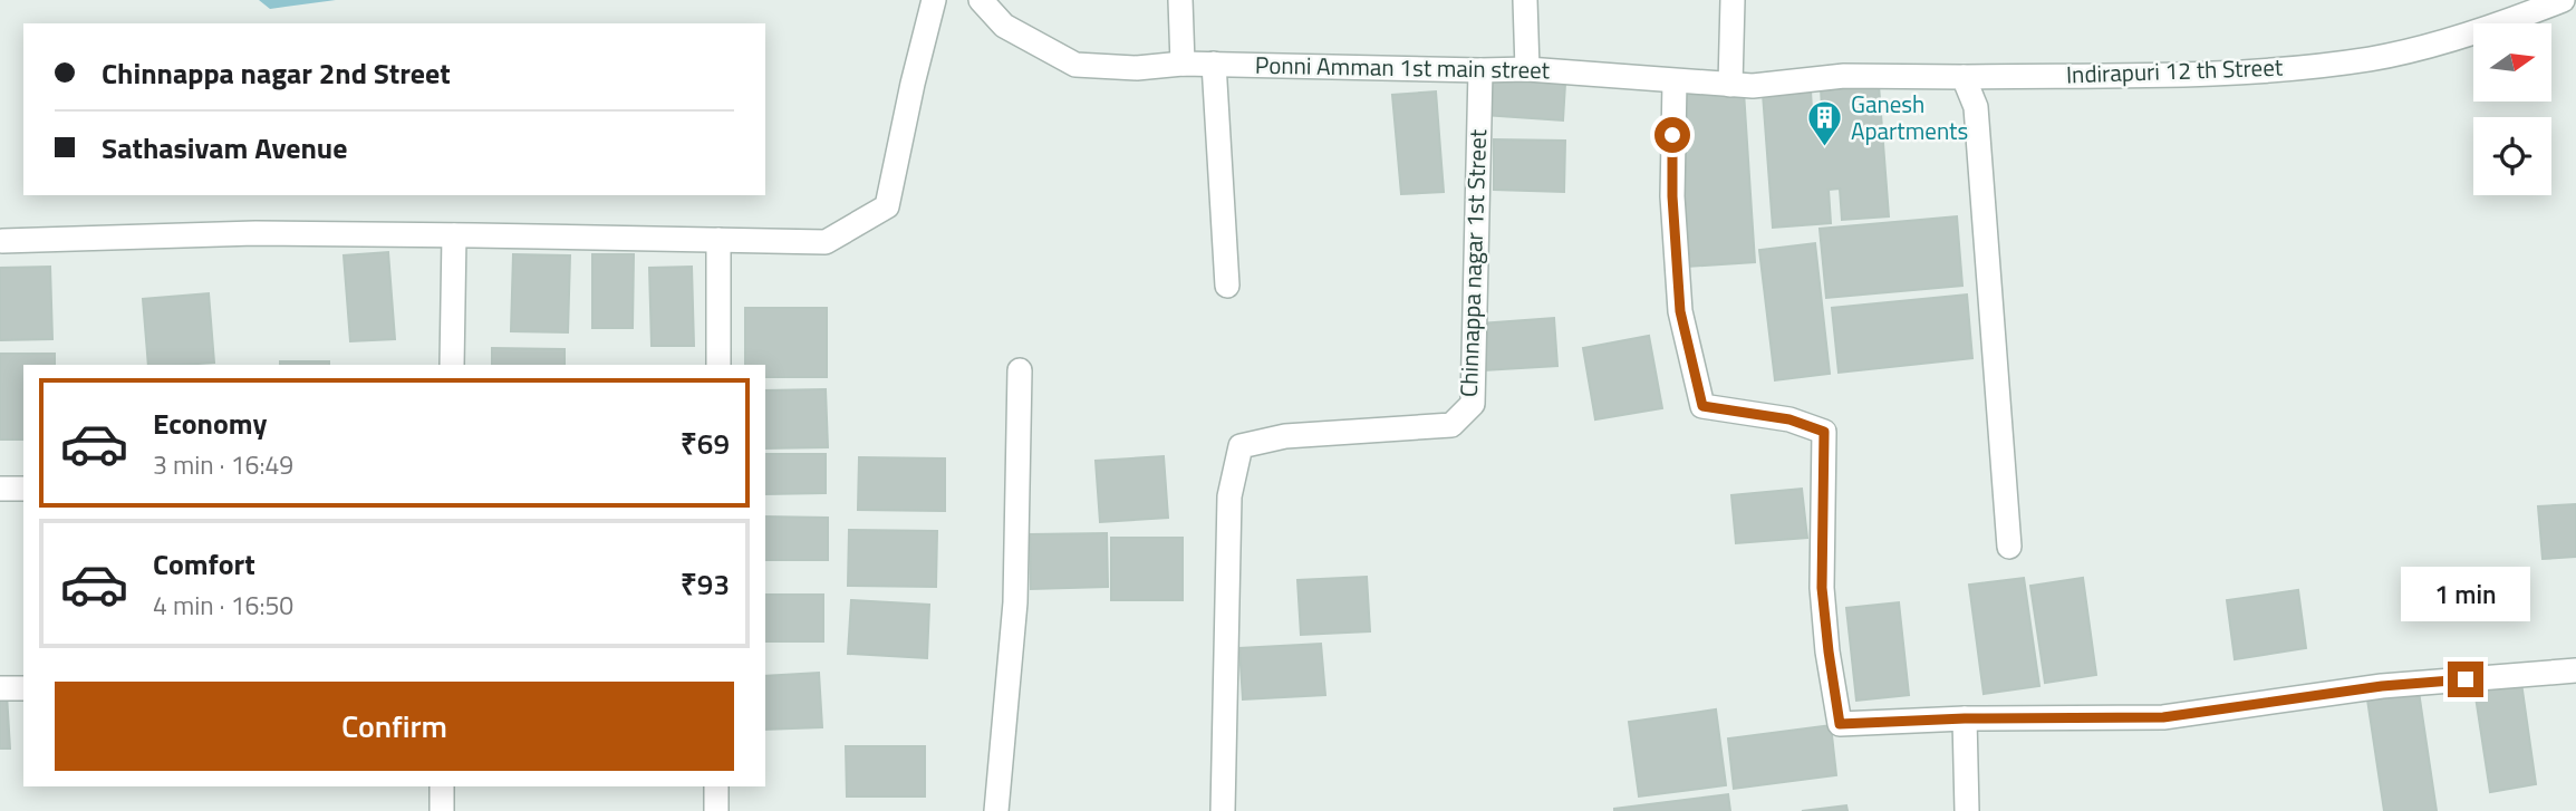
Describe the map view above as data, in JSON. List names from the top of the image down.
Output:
{
  "streets": {
    "street": ["Ponni Amman 1st main street", "Indirapuri 12 th Street", "Chinnappa nagar 1st Street"]
  },
  "crossings": [
    ["Ponni Amman 1st main street", "Indirapuri 12 th Street"],
    ["Ponni Amman 1st main street", "Chinnappa nagar 1st Street"]
  ],
  "places": {
    "building": ["Ganesh Apartments"]
  },
  "north": "right",
  "page": {
    "banner": ["Chinnappa nagar 2nd Street", "Sathasivam Avenue"],
    "list": [
      {
        "name": "Economy",
        "note": "3 min · 16:49",
        "value": "₹69"
      },
      {
        "name": "Comfort",
        "note": "4 min · 16:50",
        "value": "₹93"
      }
    ],
    "bubble": "1 min",
    "buttons": "Confirm"
  }
}
